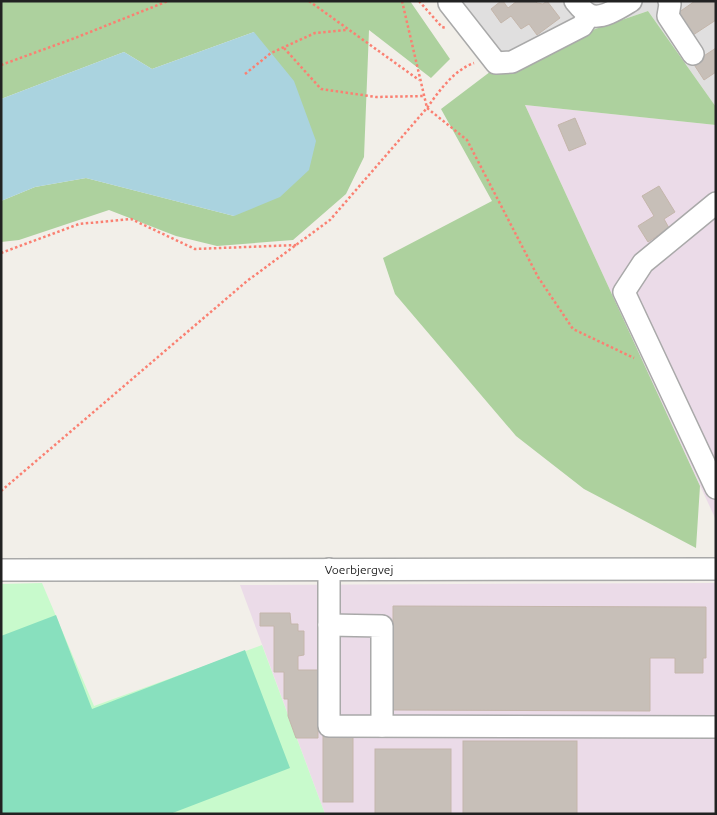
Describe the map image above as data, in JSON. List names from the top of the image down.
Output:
{
  "streets": {
    "street": ["Voerbjergvej"]
  }
}
